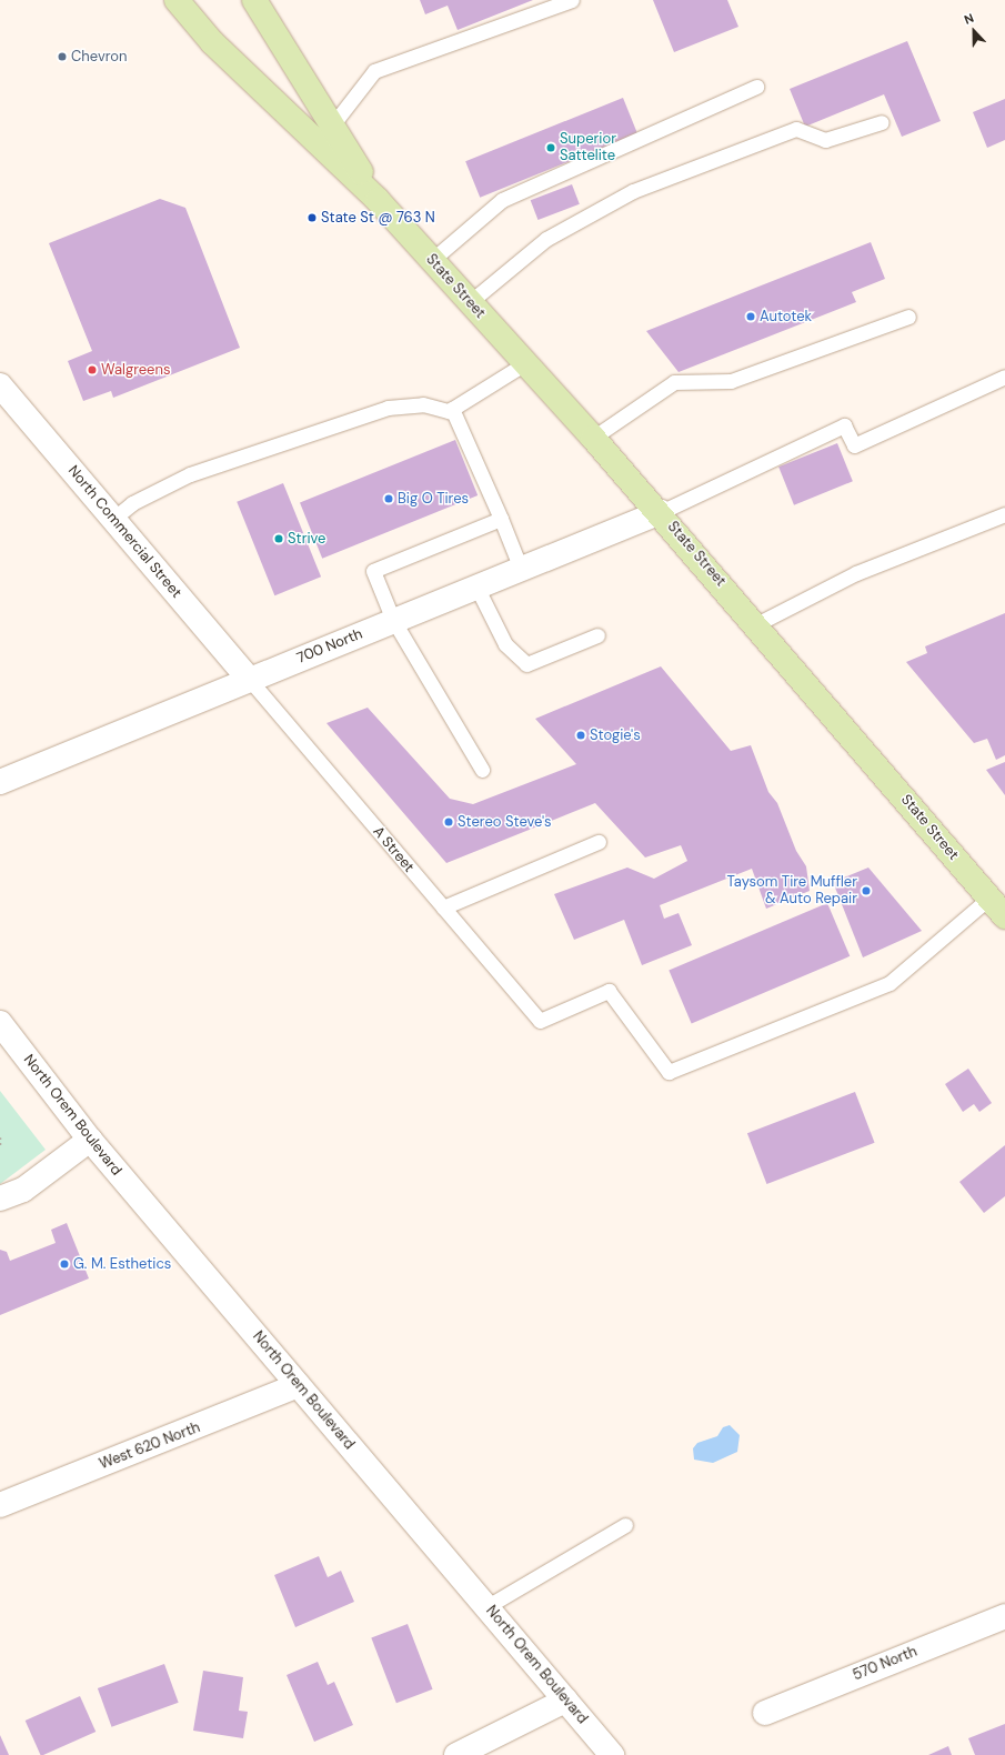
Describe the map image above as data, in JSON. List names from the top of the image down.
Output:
{
  "streets": {
    "main road": ["State Street"],
    "street": [
      "North Commercial Street",
      "700 North",
      "North Orem Boulevard",
      "West 620 North",
      "570 North"
    ],
    "lane": ["A Street"]
  },
  "crossings": [
    ["State Street", "700 North"],
    ["State Street", "A Street"],
    ["North Commercial Street", "700 North"],
    ["North Commercial Street", "A Street"],
    ["700 North", "A Street"],
    ["North Orem Boulevard", "West 620 North"]
  ],
  "places": [
    "Chevron",
    "Superior Sattelite",
    "State St @ 763 N",
    "Autotek",
    "Walgreens",
    "Big O Tires",
    "Strive",
    "Stogie's",
    "Stereo Steve's",
    "Taysom Tire Muffler & Auto Repair",
    "G. M. Esthetics"
  ],
  "north": "top"
}
